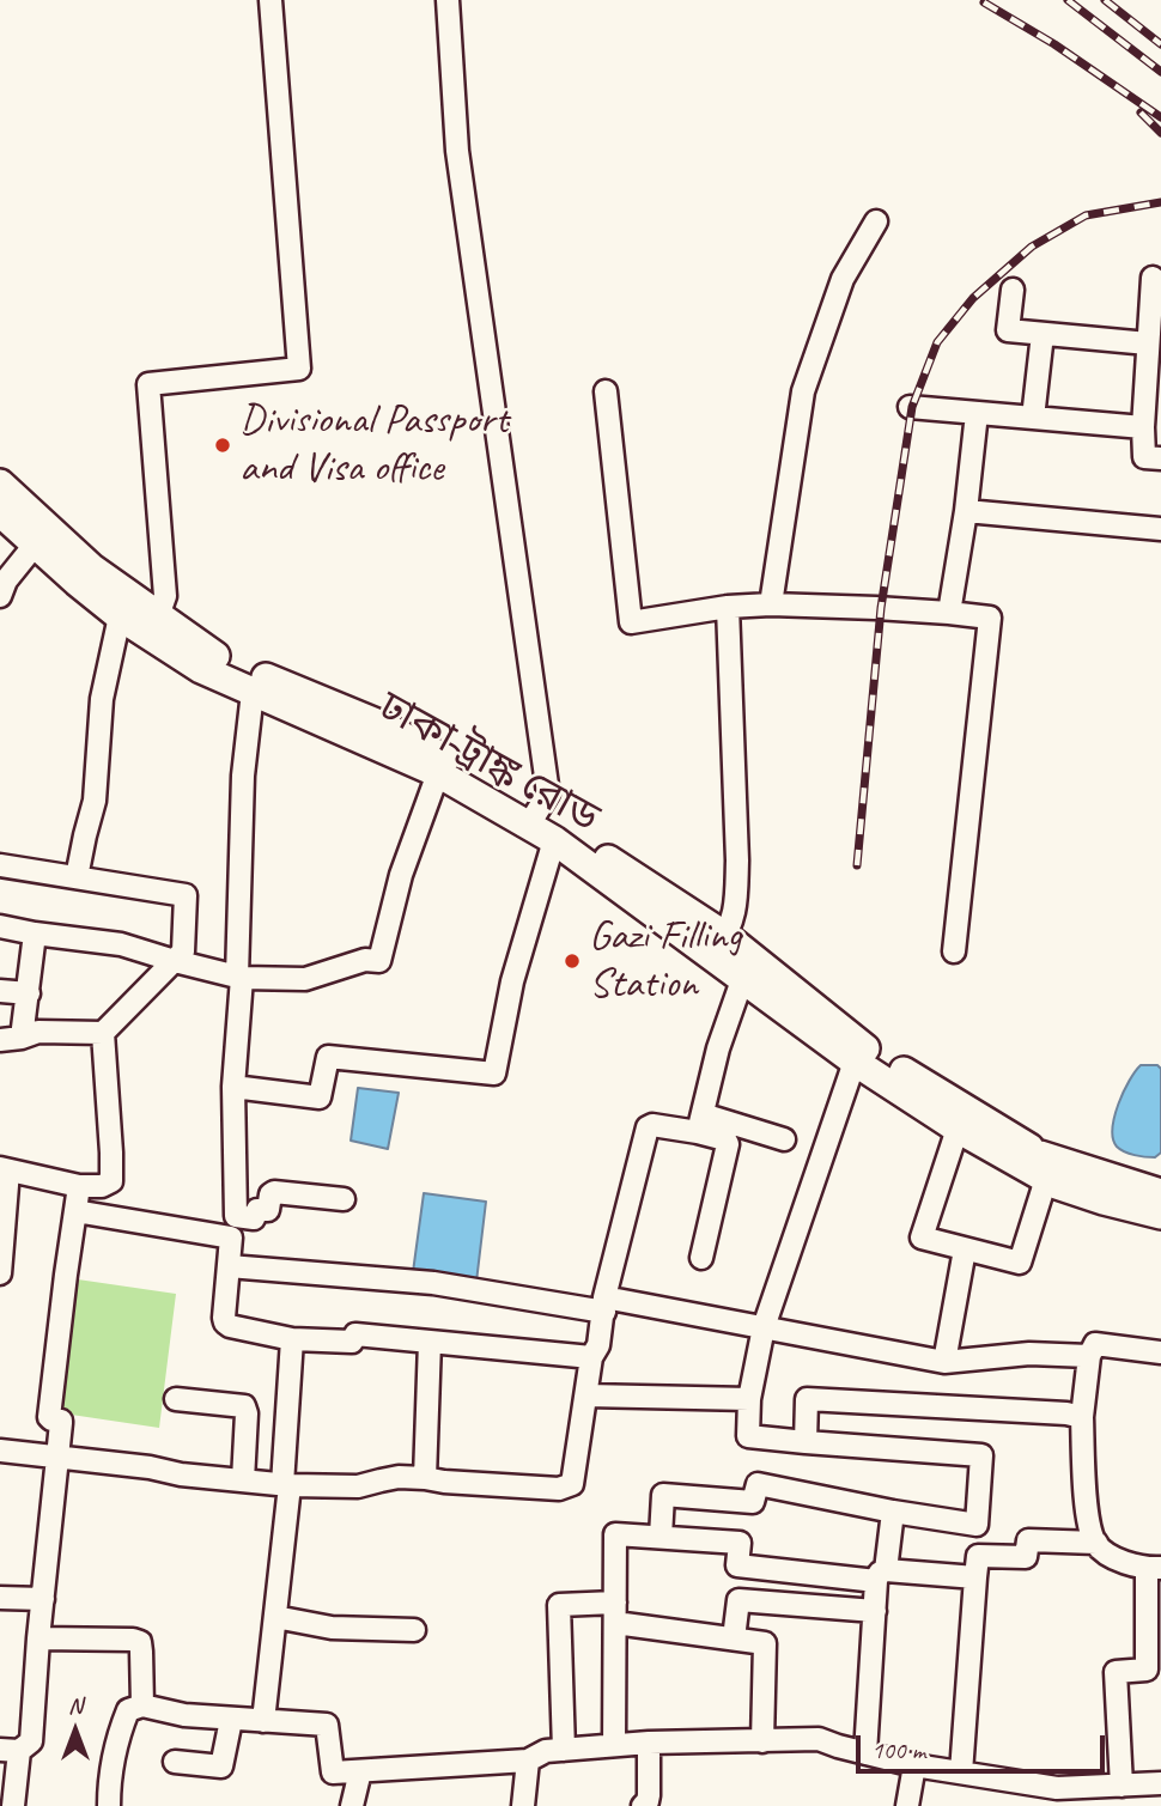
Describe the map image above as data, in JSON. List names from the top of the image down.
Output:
{
  "streets": {
    "main road": ["ঢাকা ট্রাঙ্ক রোড"]
  },
  "places": ["Divisional Passport and Visa office", "Gazi Filling Station"],
  "scale_bar": "100 m",
  "north": "top"
}
